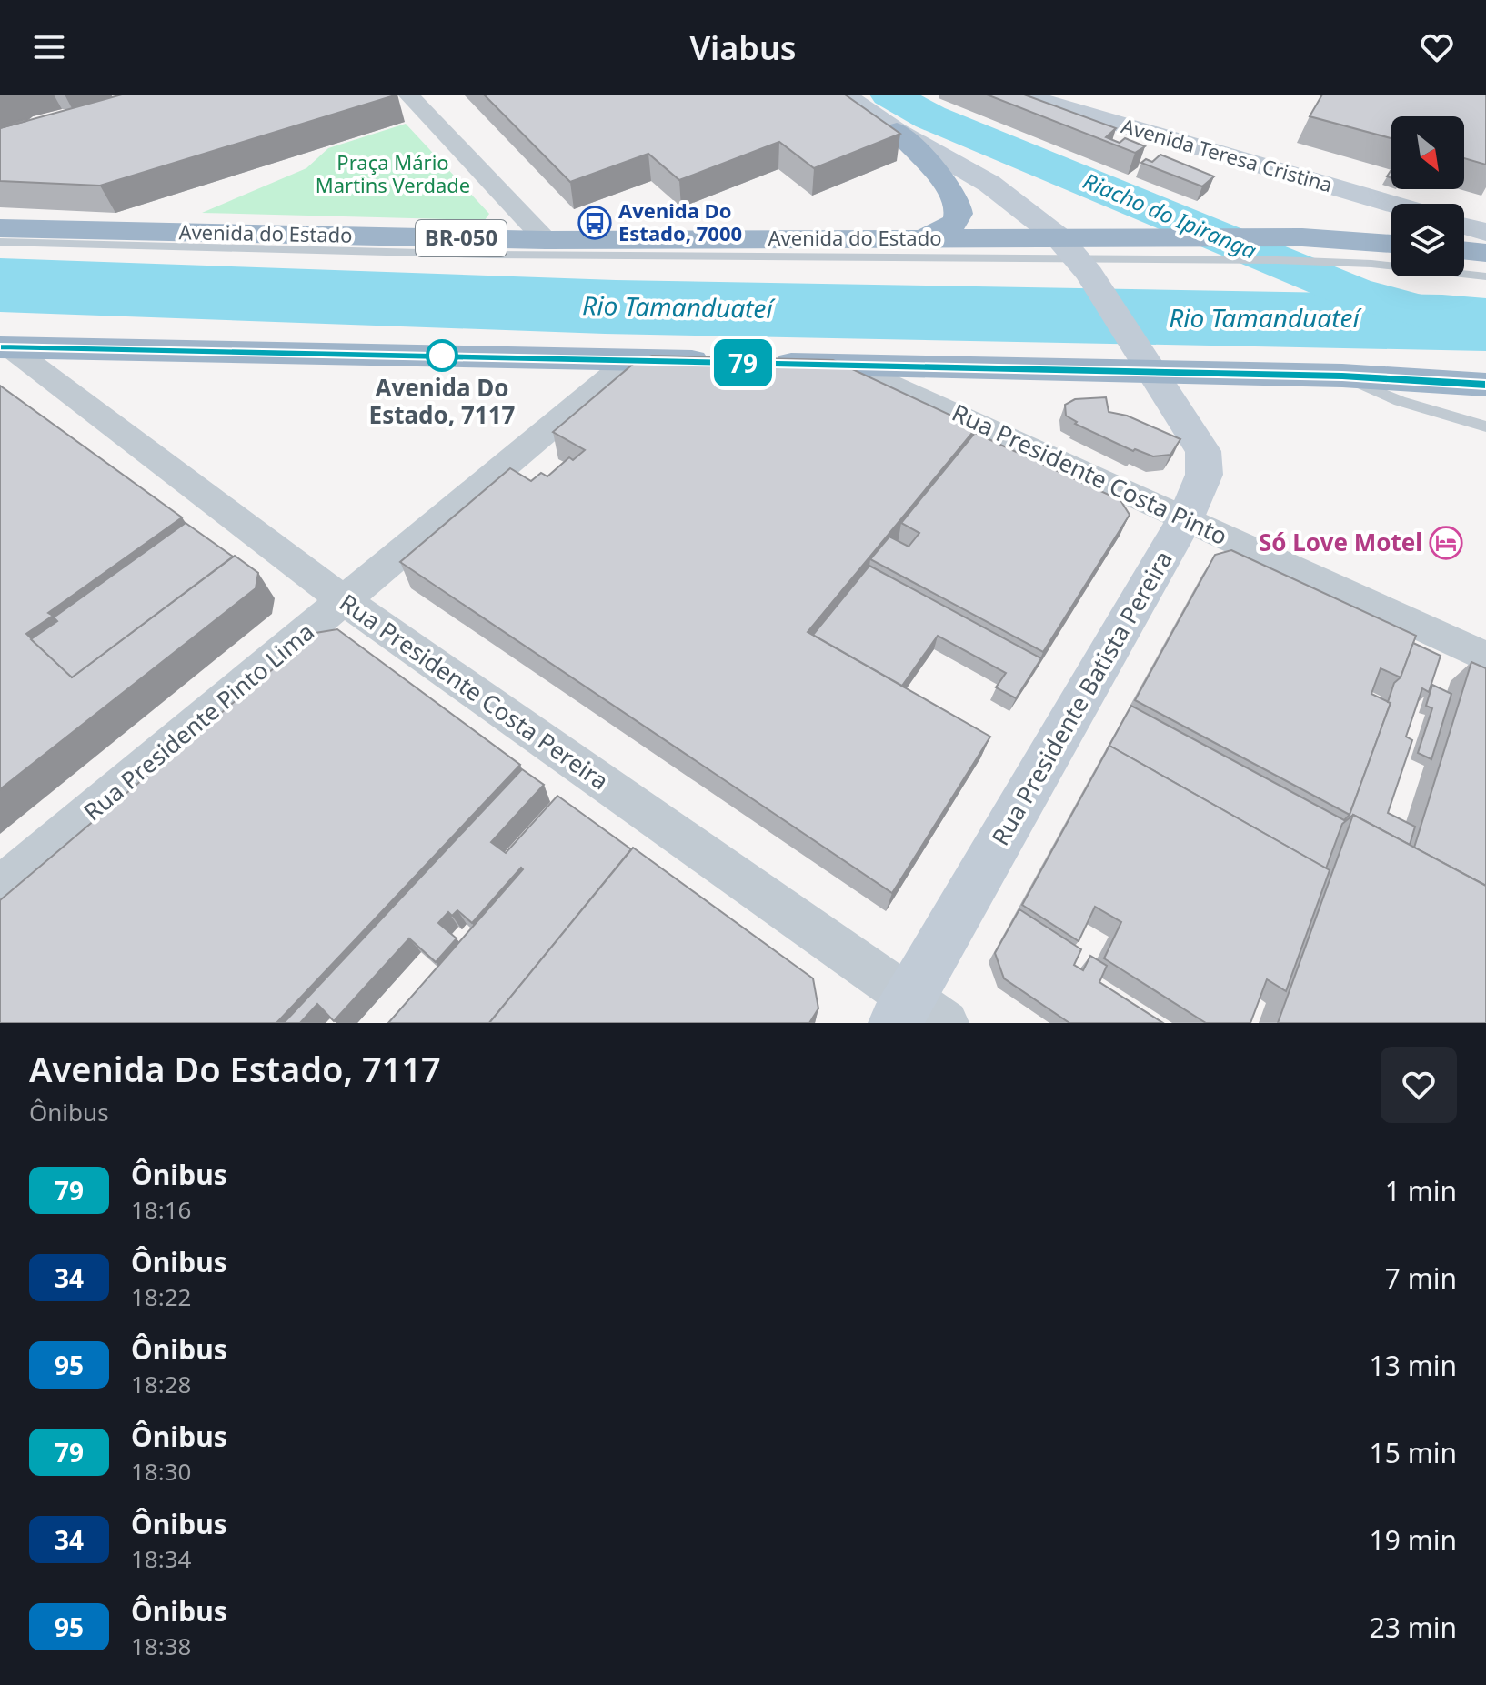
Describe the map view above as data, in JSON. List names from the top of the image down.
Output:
{
  "streets": {
    "highway": ["Avenida do Estado", "BR-050"],
    "main road": ["Avenida Teresa Cristina", "Rua Presidente Batista Pereira"],
    "street": ["Rua Presidente Costa Pinto", "Rua Presidente Costa Pereira", "Rua Presidente Pinto Lima"]
  },
  "crossings": [
    ["Rua Presidente Costa Pinto", "Rua Presidente Batista Pereira"],
    ["Rua Presidente Costa Pereira", "Rua Presidente Batista Pereira"],
    ["Rua Presidente Costa Pereira", "Rua Presidente Pinto Lima"]
  ],
  "water": ["Riacho do Ipiranga", "Rio Tamanduateí"],
  "parks": ["Praça Mário Martins Verdade"],
  "places": {
    "bus stop": ["Avenida Do Estado, 7000"],
    "other": ["Avenida Do Estado, 7117"],
    "hotel": ["Só Love Motel"]
  },
  "lines": ["bus line 79"],
  "north": "bottom right",
  "page": {
    "header": "Viabus",
    "on_map": "79",
    "heading": ["Avenida Do Estado, 7117", "Ônibus"],
    "list": [
      {
        "mark": "79",
        "name": "Ônibus",
        "note": "18:16",
        "value": "1 min"
      },
      {
        "mark": "34",
        "name": "Ônibus",
        "note": "18:22",
        "value": "7 min"
      },
      {
        "mark": "95",
        "name": "Ônibus",
        "note": "18:28",
        "value": "13 min"
      },
      {
        "mark": "79",
        "name": "Ônibus",
        "note": "18:30",
        "value": "15 min"
      },
      {
        "mark": "34",
        "name": "Ônibus",
        "note": "18:34",
        "value": "19 min"
      },
      {
        "mark": "95",
        "name": "Ônibus",
        "note": "18:38",
        "value": "23 min"
      }
    ]
  }
}
